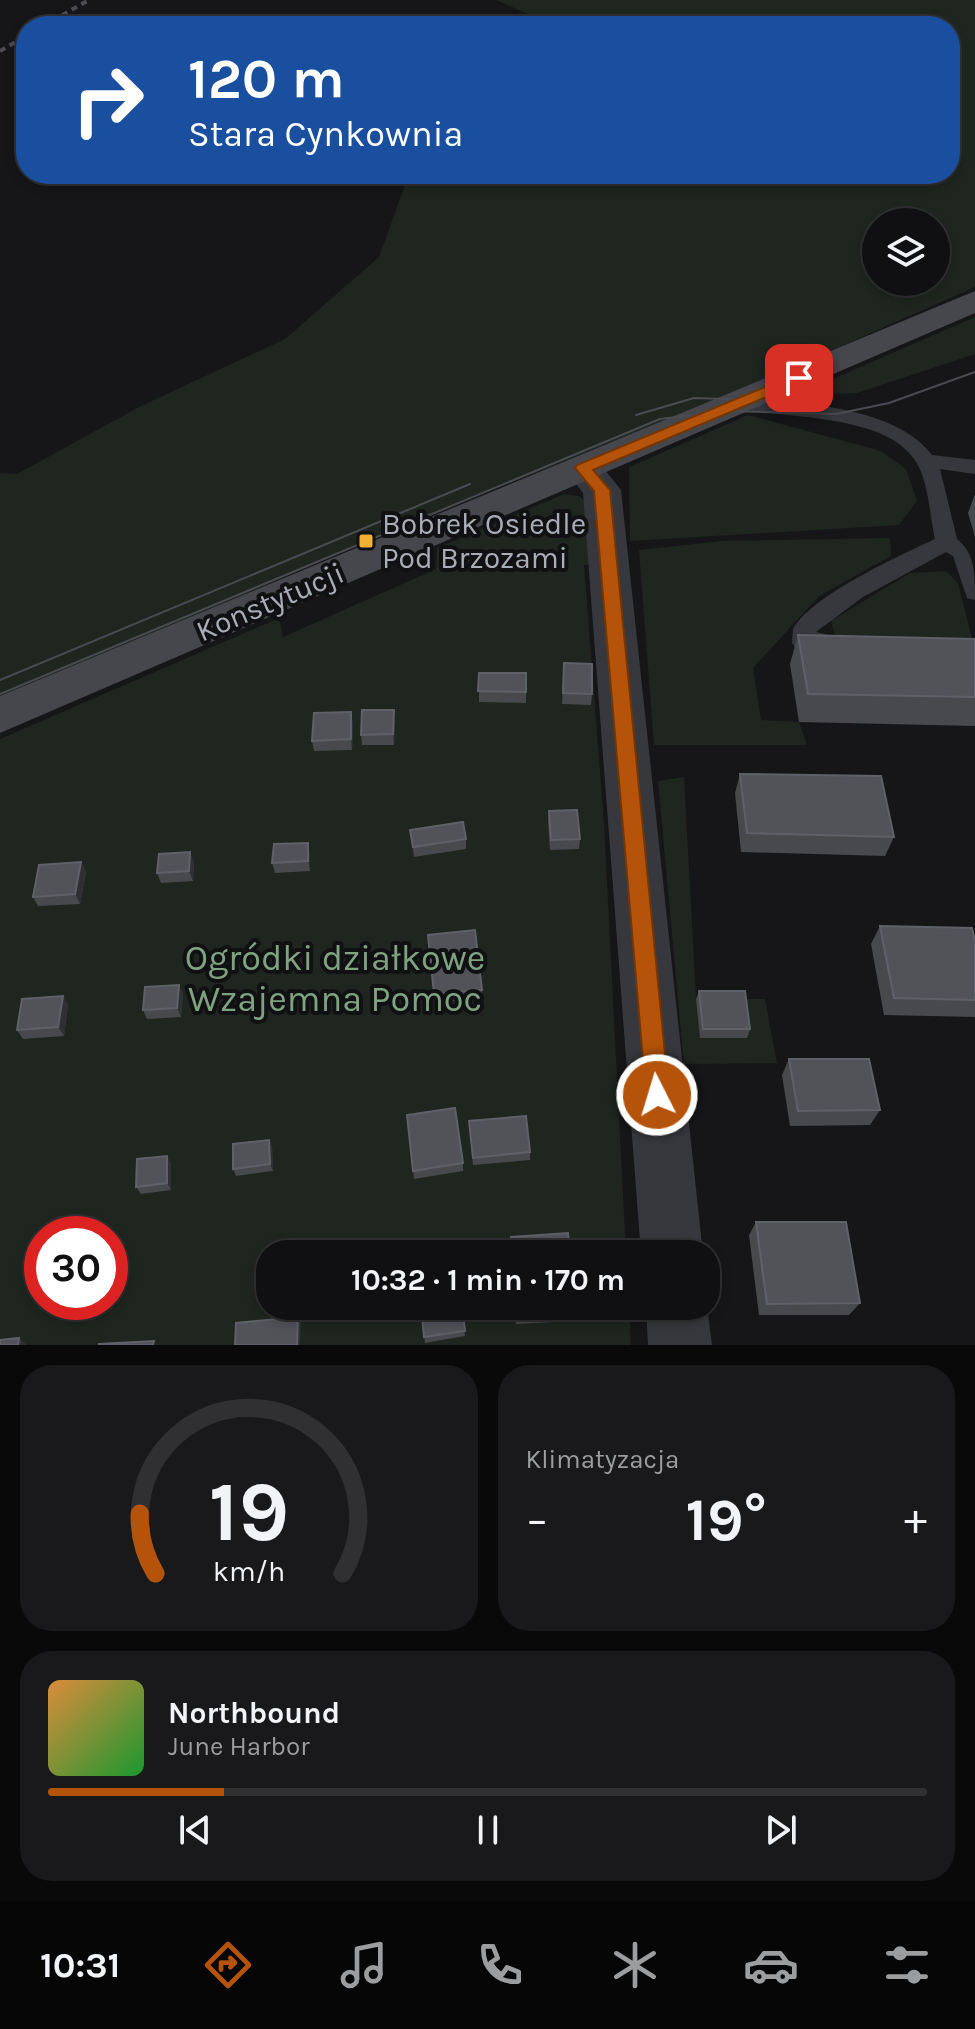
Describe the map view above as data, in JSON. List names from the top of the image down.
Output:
{
  "streets": {
    "street": ["Konstytucji"]
  },
  "parks": ["Ogródki działkowe Wzajemna Pomoc"],
  "places": {
    "transit": ["Bobrek Osiedle Pod Brzozami"]
  },
  "page": {
    "turn": ["120 m", "Stara Cynkownia"],
    "limit": "30",
    "trip": "10:32 · 1 min · 170 m",
    "tile": "Klimatyzacja",
    "heat": ["−", "19°", "+"],
    "song": ["Northbound", "June Harbor"],
    "tabs": "10:31",
    "gauge": ["19", "km/h"]
  }
}
